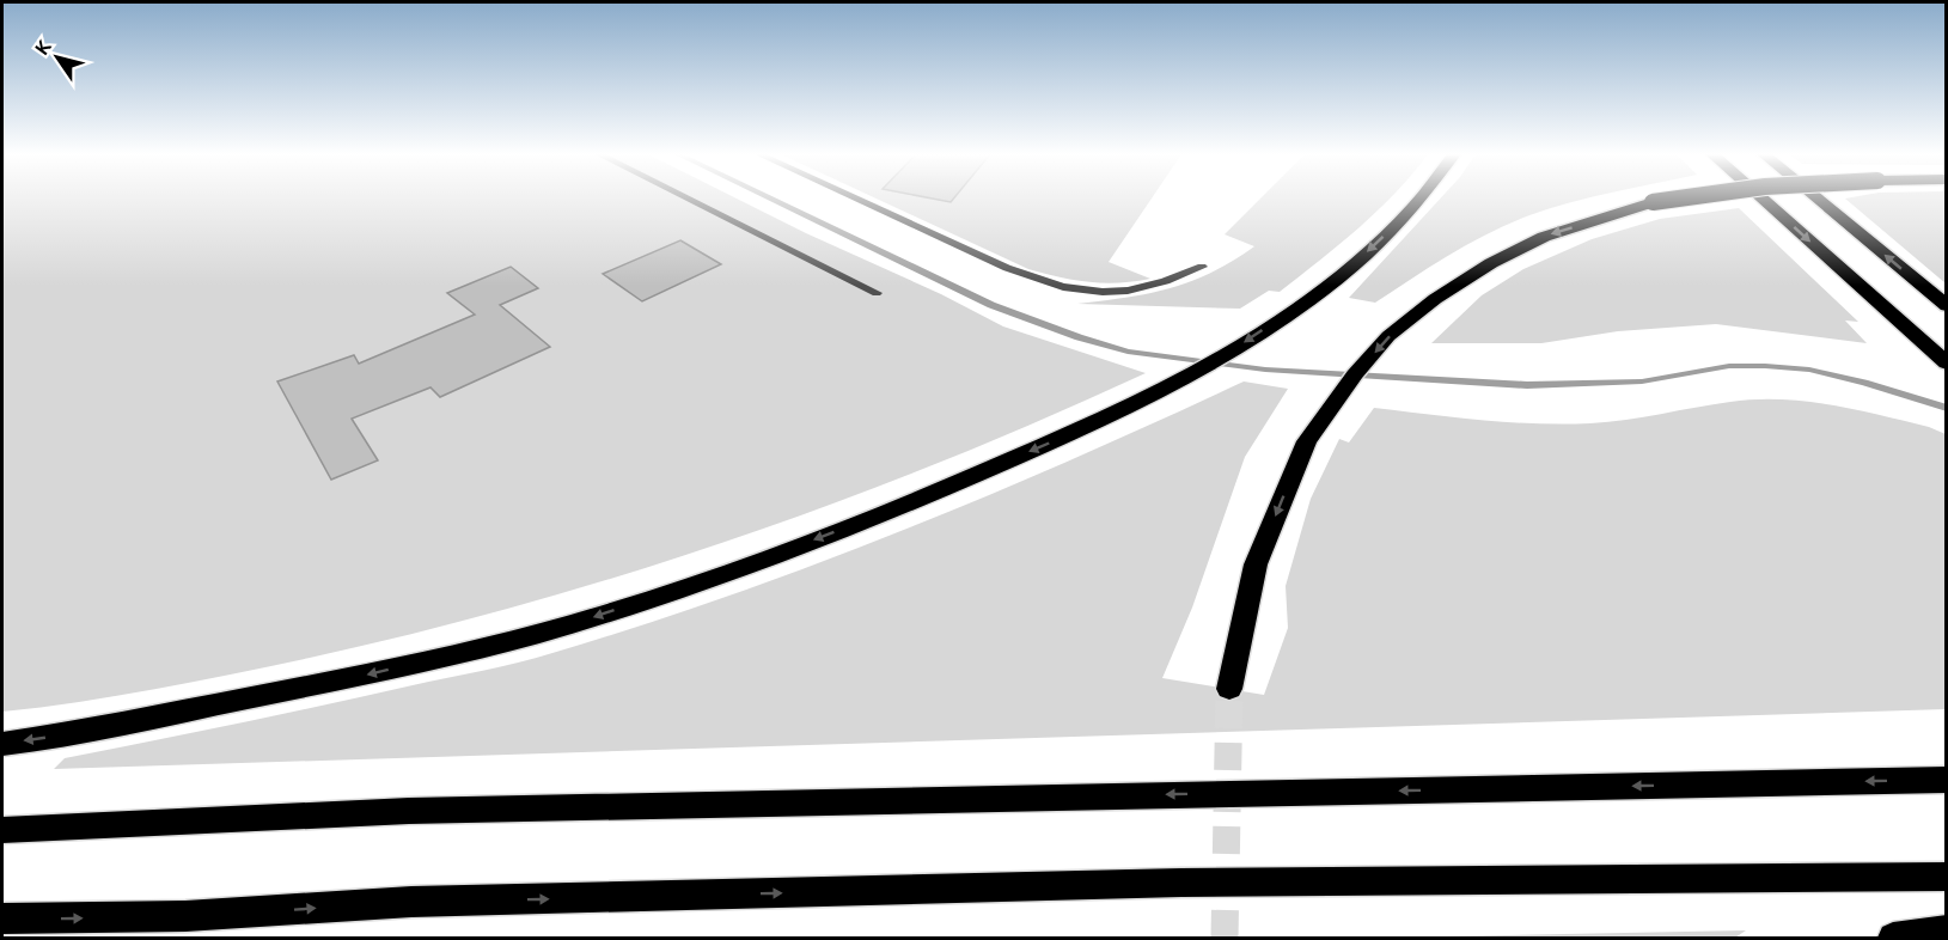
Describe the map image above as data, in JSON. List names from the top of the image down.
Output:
{
  "north": "top left"
}
